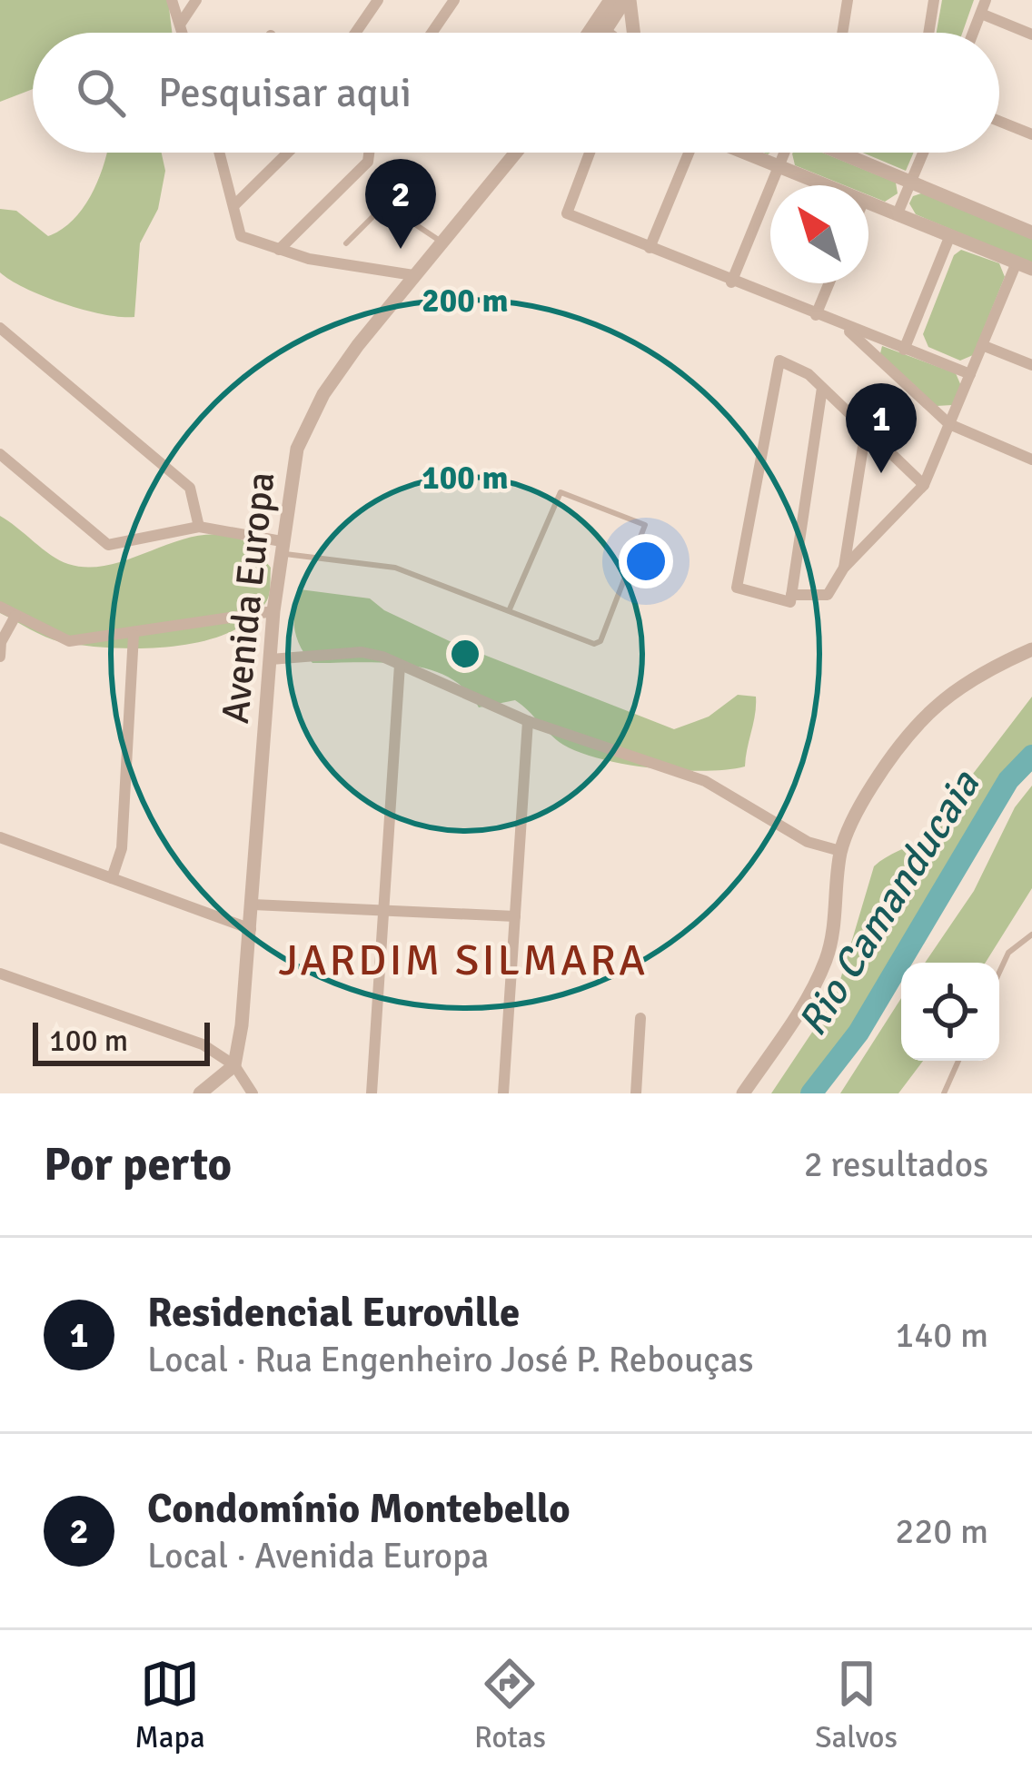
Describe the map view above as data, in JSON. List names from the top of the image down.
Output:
{
  "streets": {
    "street": ["Avenida Europa"]
  },
  "districts": ["JARDIM SILMARA"],
  "water": ["Rio Camanducaia"],
  "scale_bar": "100 m",
  "north": "top left",
  "page": {
    "search": "Pesquisar aqui",
    "pins": ["2", "1"],
    "scale": "100 m",
    "heading": ["Por perto", "2 resultados"],
    "list": [
      {
        "mark": "1",
        "name": "Residencial Euroville",
        "note": "Local · Rua Engenheiro José P. Rebouças",
        "value": "140 m"
      },
      {
        "mark": "2",
        "name": "Condomínio Montebello",
        "note": "Local · Avenida Europa",
        "value": "220 m"
      }
    ],
    "nav": ["Mapa", "Rotas", "Salvos"]
  },
  "rings": ["200 m", "100 m"]
}
